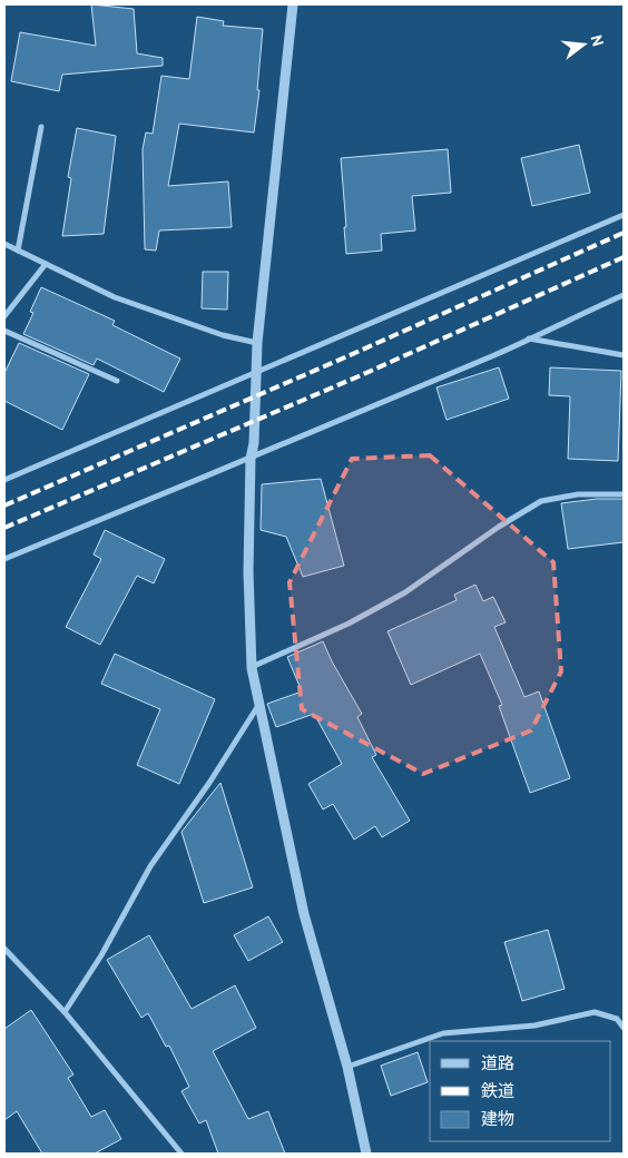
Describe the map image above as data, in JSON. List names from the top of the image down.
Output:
{
  "legend": ["道路", "鉄道", "建物"],
  "north": "right"
}
